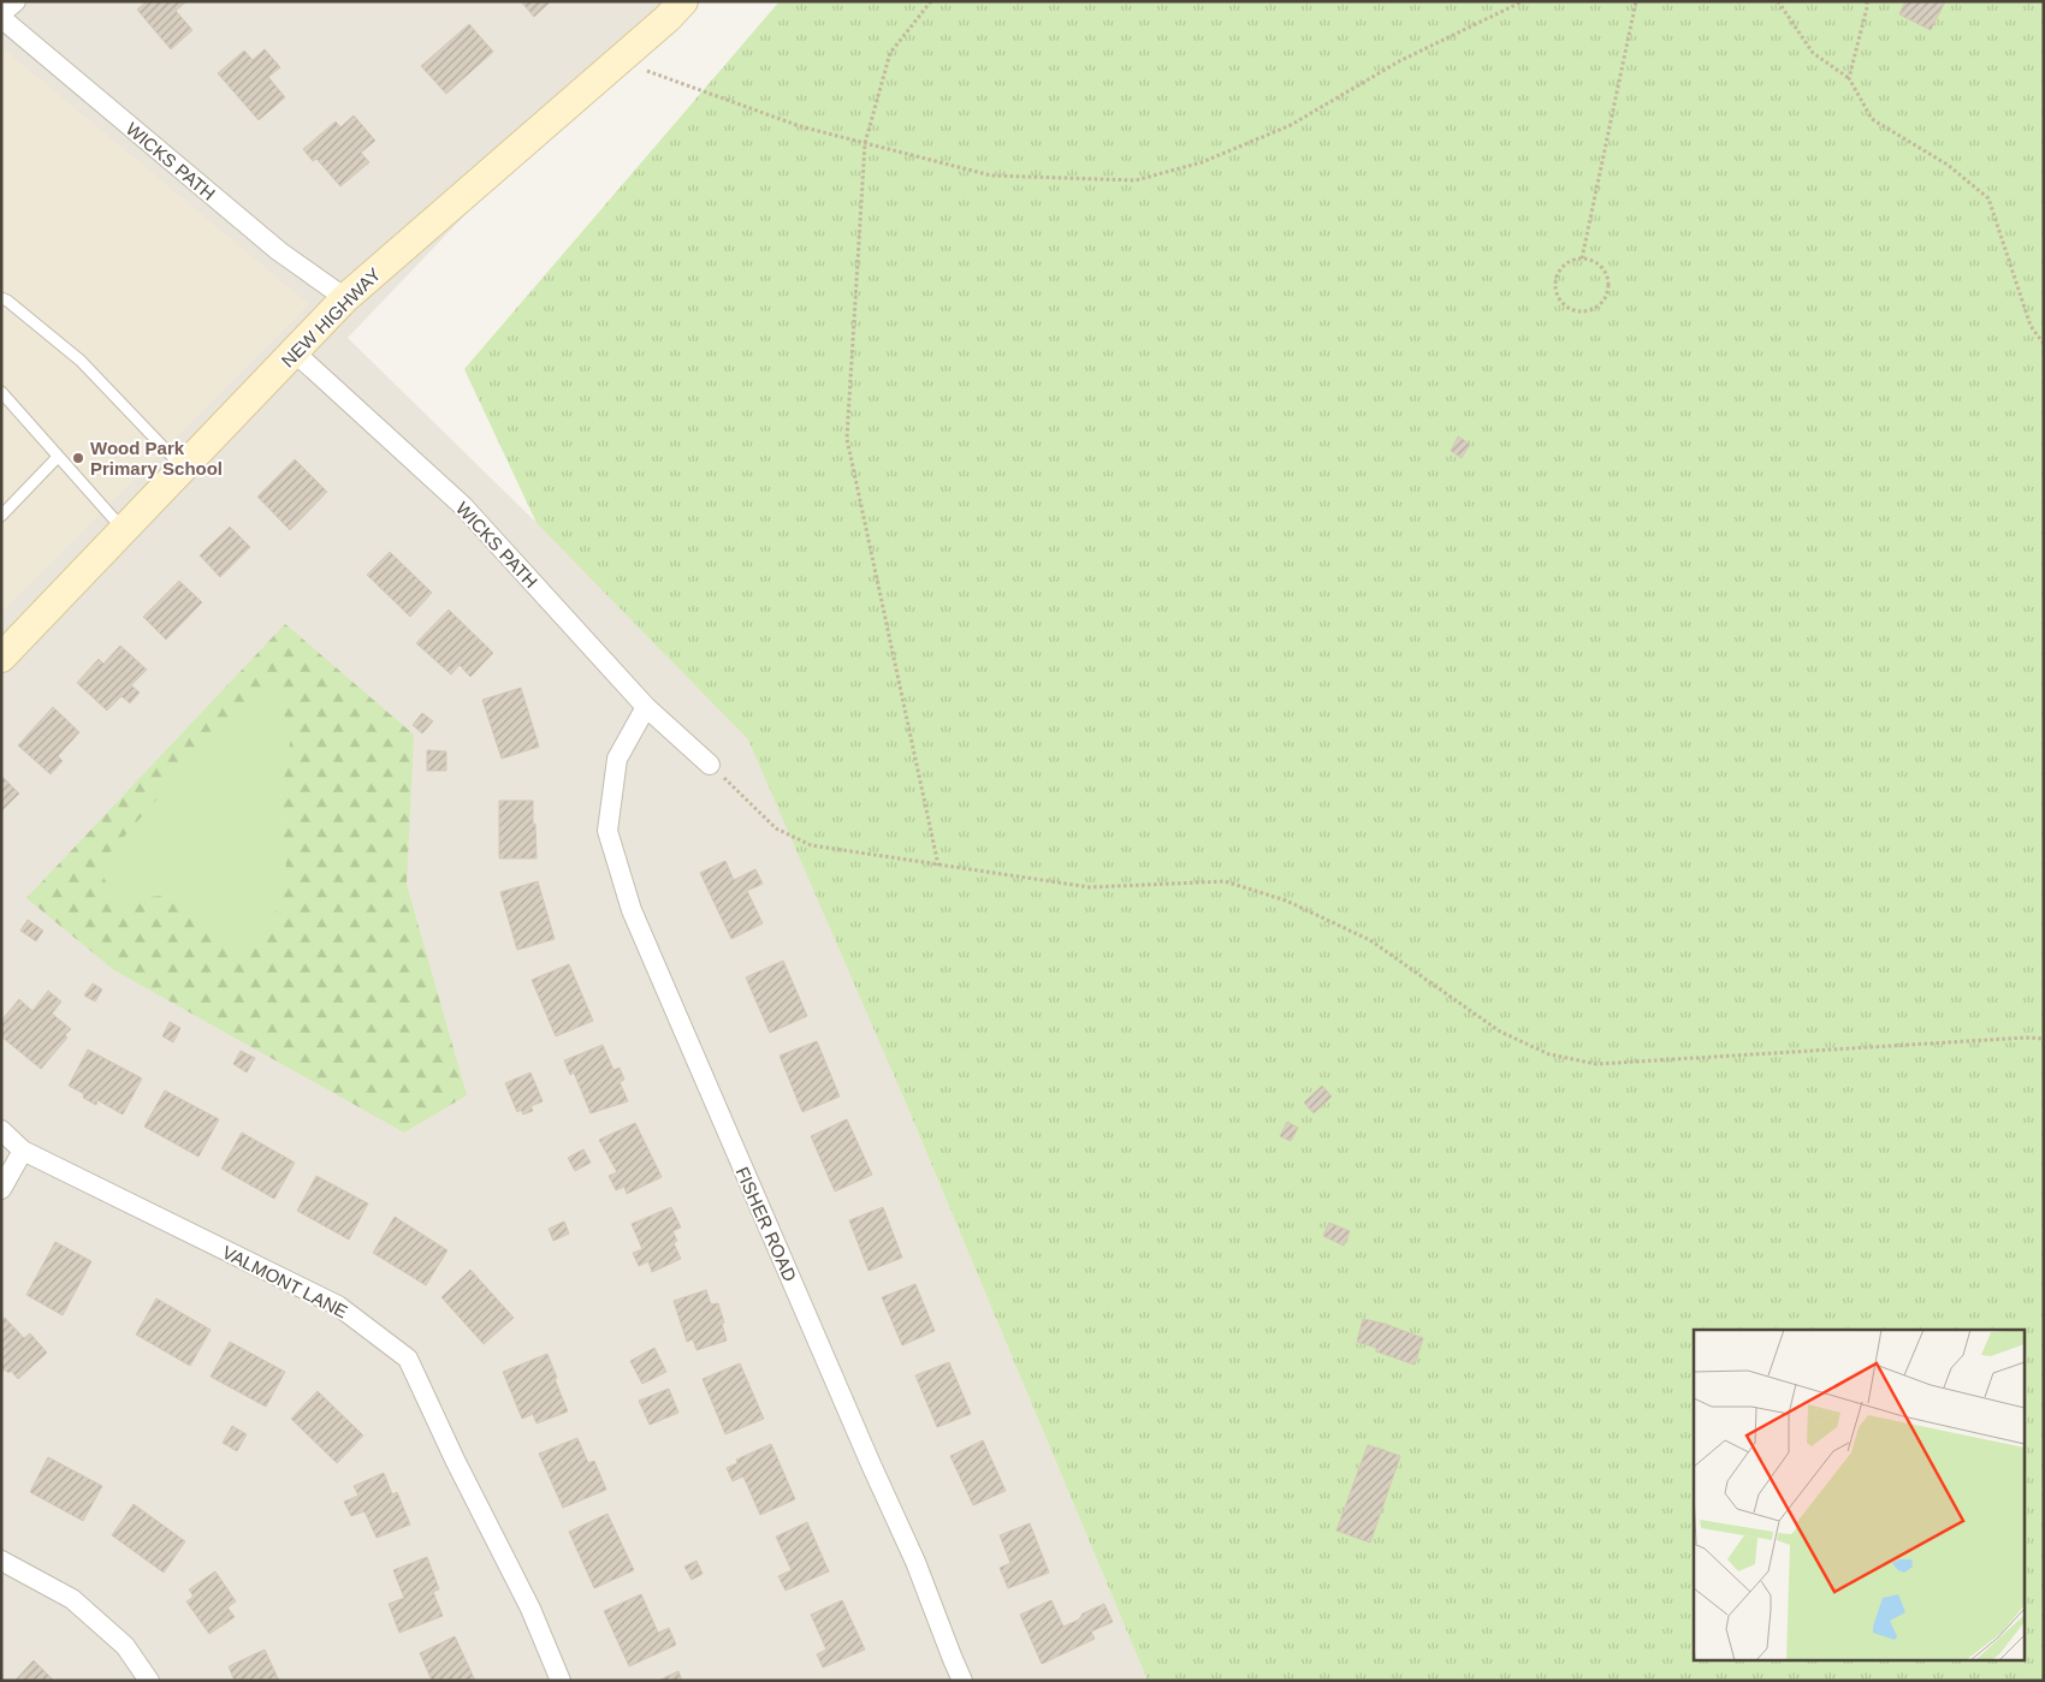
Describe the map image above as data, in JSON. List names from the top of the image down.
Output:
{
  "streets": {
    "street": [
      "WICKS PATH",
      "NEW HIGHWAY",
      "FISHER ROAD",
      "VALMONT LANE"
    ]
  },
  "crossings": [
    ["WICKS PATH", "NEW HIGHWAY"],
    ["WICKS PATH", "FISHER ROAD"]
  ],
  "places": ["Wood Park Primary School"]
}
